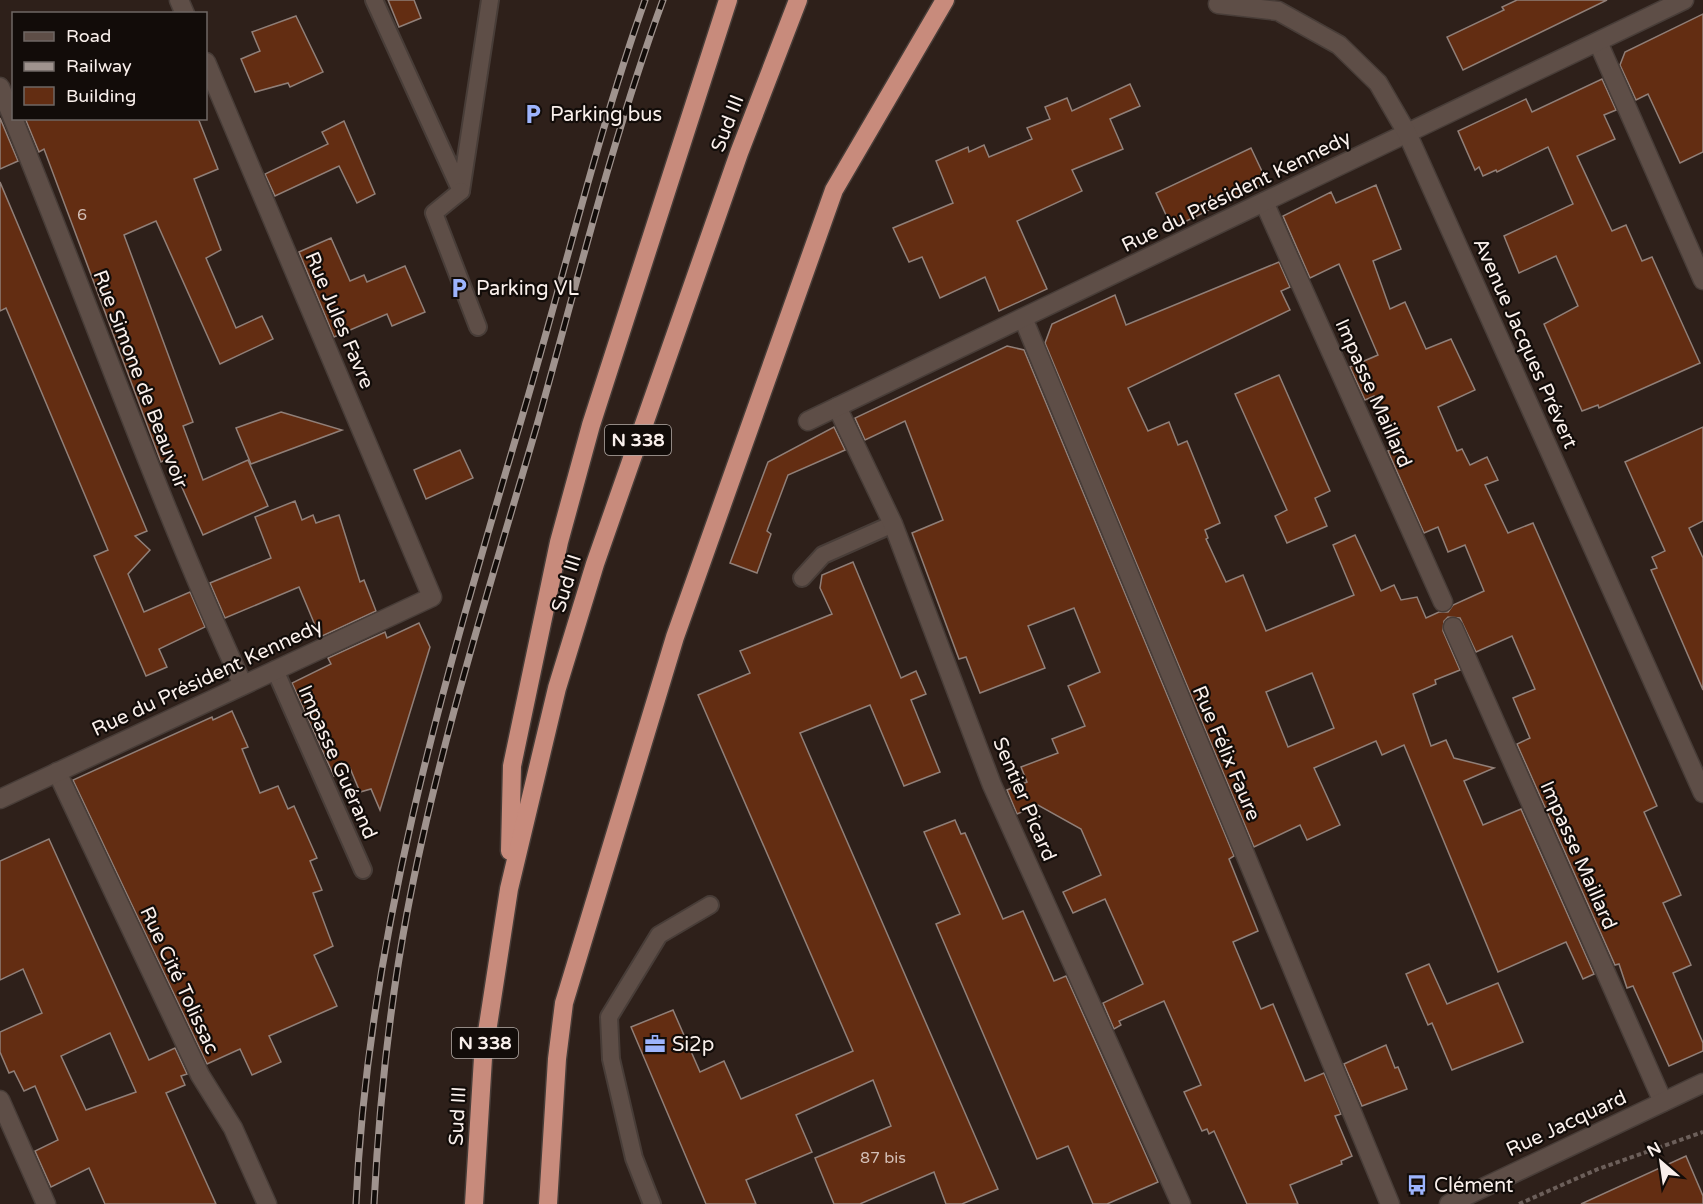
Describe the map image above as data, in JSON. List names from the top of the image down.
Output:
{
  "streets": {
    "highway": ["Sud III", "N 338"],
    "street": [
      "Rue du Président Kennedy",
      "Rue Jules Favre",
      "Avenue Jacques Prévert",
      "Rue Simone de Beauvoir",
      "Impasse Maillard",
      "Rue Félix Faure",
      "Sentier Picard",
      "Rue Cité Tolissac",
      "Rue Jacquard"
    ],
    "lane": ["Impasse Guérand"]
  },
  "crossings": [
    ["Rue du Président Kennedy", "Rue Jules Favre"],
    ["Rue du Président Kennedy", "Avenue Jacques Prévert"],
    ["Rue du Président Kennedy", "Rue Simone de Beauvoir"],
    ["Rue du Président Kennedy", "Impasse Maillard"],
    ["Rue du Président Kennedy", "Rue Félix Faure"],
    ["Rue du Président Kennedy", "Impasse Guérand"],
    ["Rue du Président Kennedy", "Sentier Picard"],
    ["Rue du Président Kennedy", "Rue Cité Tolissac"],
    ["Impasse Maillard", "Rue Jacquard"]
  ],
  "places": {
    "parking": ["Parking bus", "Parking VL"],
    "office": ["Si2p"],
    "bus stop": ["Clément"]
  },
  "house_numbers": ["6", "87 bis"],
  "legend": ["Road", "Railway", "Building"],
  "north": "top left"
}
